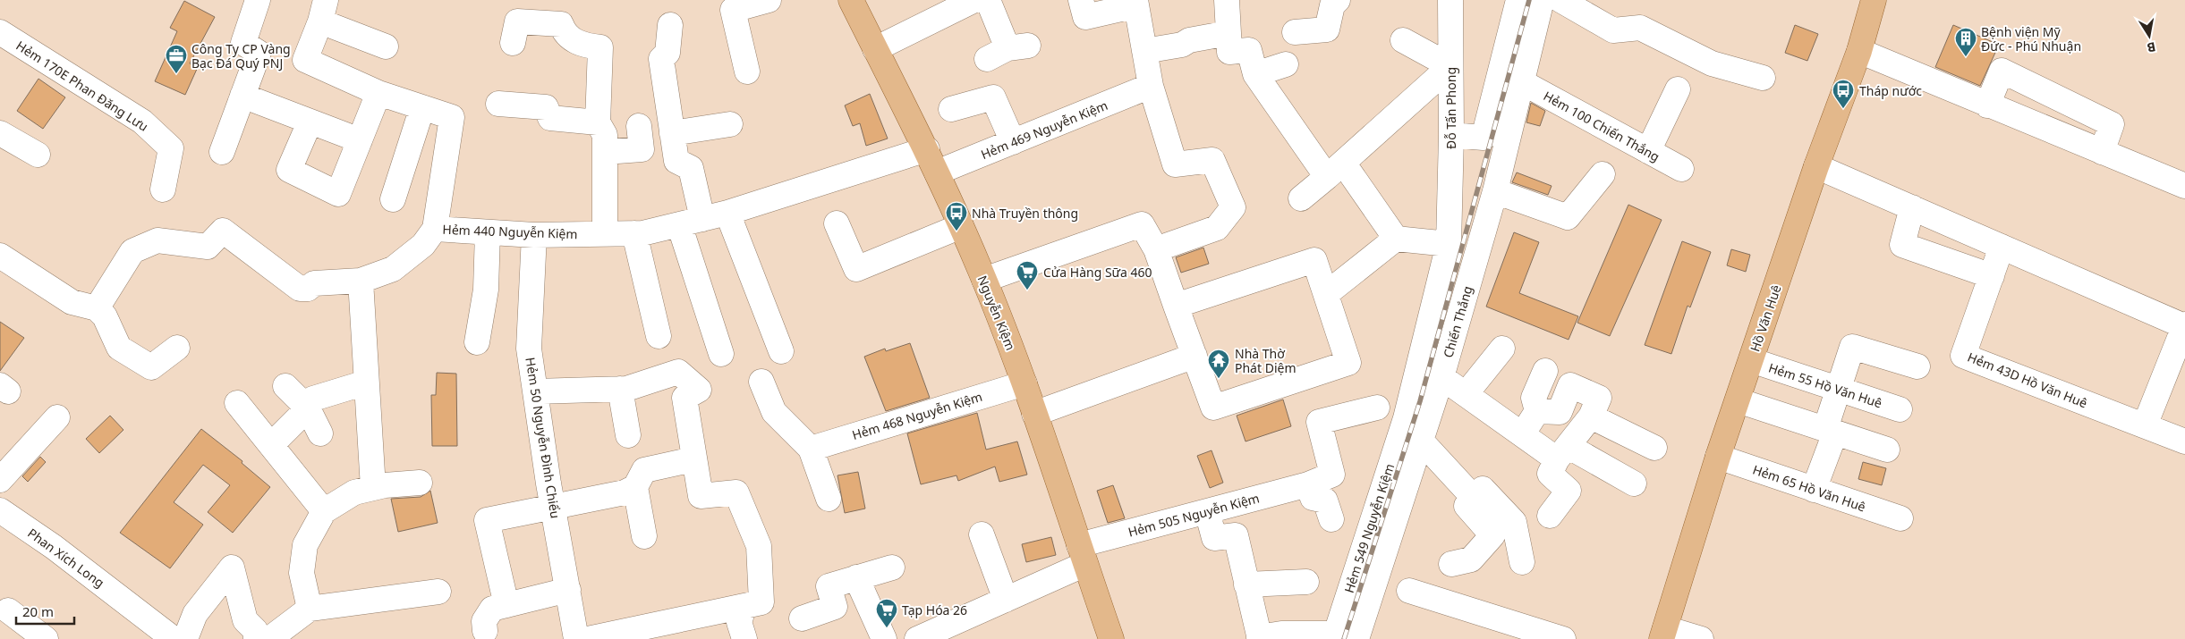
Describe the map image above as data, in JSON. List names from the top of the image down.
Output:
{
  "streets": {
    "main road": ["Nguyễn Kiệm", "Hồ Văn Huê"],
    "street": [
      "Hẻm 170E Phan Đăng Lưu",
      "Đỗ Tấn Phong",
      "Hẻm 100 Chiến Thắng",
      "Hẻm 469 Nguyễn Kiệm",
      "Hẻm 440 Nguyễn Kiệm",
      "Chiến Thắng",
      "Hẻm 43D Hồ Văn Huê",
      "Hẻm 55 Hồ Văn Huê",
      "Hẻm 468 Nguyễn Kiệm",
      "Hẻm 50 Nguyễn Đình Chiểu",
      "Hẻm 65 Hồ Văn Huê",
      "Hẻm 505 Nguyễn Kiệm",
      "Hẻm 549 Nguyễn Kiệm",
      "Phan Xích Long"
    ]
  },
  "crossings": [
    ["Đỗ Tấn Phong", "Hẻm 549 Nguyễn Kiệm"],
    ["Hẻm 100 Chiến Thắng", "Chiến Thắng"],
    ["Hẻm 469 Nguyễn Kiệm", "Nguyễn Kiệm"],
    ["Hẻm 440 Nguyễn Kiệm", "Nguyễn Kiệm"],
    ["Hẻm 440 Nguyễn Kiệm", "Hẻm 50 Nguyễn Đình Chiểu"],
    ["Nguyễn Kiệm", "Hẻm 468 Nguyễn Kiệm"],
    ["Nguyễn Kiệm", "Hẻm 505 Nguyễn Kiệm"],
    ["Hồ Văn Huê", "Hẻm 55 Hồ Văn Huê"],
    ["Hồ Văn Huê", "Hẻm 65 Hồ Văn Huê"],
    ["Chiến Thắng", "Hẻm 549 Nguyễn Kiệm"]
  ],
  "places": {
    "building": ["Bệnh viện Mỹ Đức - Phú Nhuận"],
    "office": ["Công Ty CP Vàng Bạc Đá Quý PNJ"],
    "bus stop": ["Tháp nước", "Nhà Truyền thông"],
    "supermarket": ["Cửa Hàng Sữa 460", "Tạp Hóa 26"],
    "temple": ["Nhà Thờ Phát Diệm"]
  },
  "scale_bar": "20 m",
  "north": "bottom"
}
